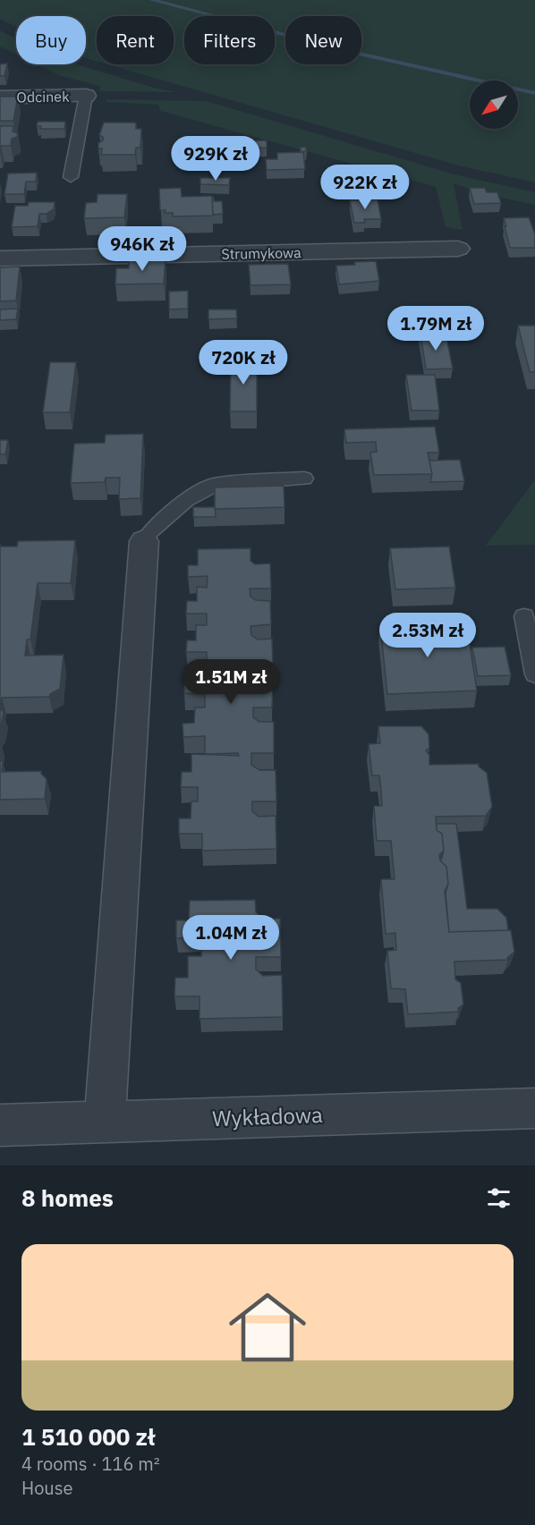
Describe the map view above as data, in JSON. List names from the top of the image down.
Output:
{
  "streets": {
    "street": ["Odcinek", "Strumykowa", "Wykładowa"]
  },
  "north": "bottom left",
  "page": {
    "chip": [
      "Buy",
      "Rent",
      "Filters",
      "New"
    ],
    "price": [
      "929K zł",
      "922K zł",
      "946K zł",
      "1.79M zł",
      "720K zł",
      "2.53M zł",
      "1.51M zł",
      "1.04M zł"
    ],
    "heading": "8 homes",
    "list": [
      {
        "name": "1 510 000 zł",
        "note": "4 rooms · 116 m² · House"
      }
    ]
  }
}
